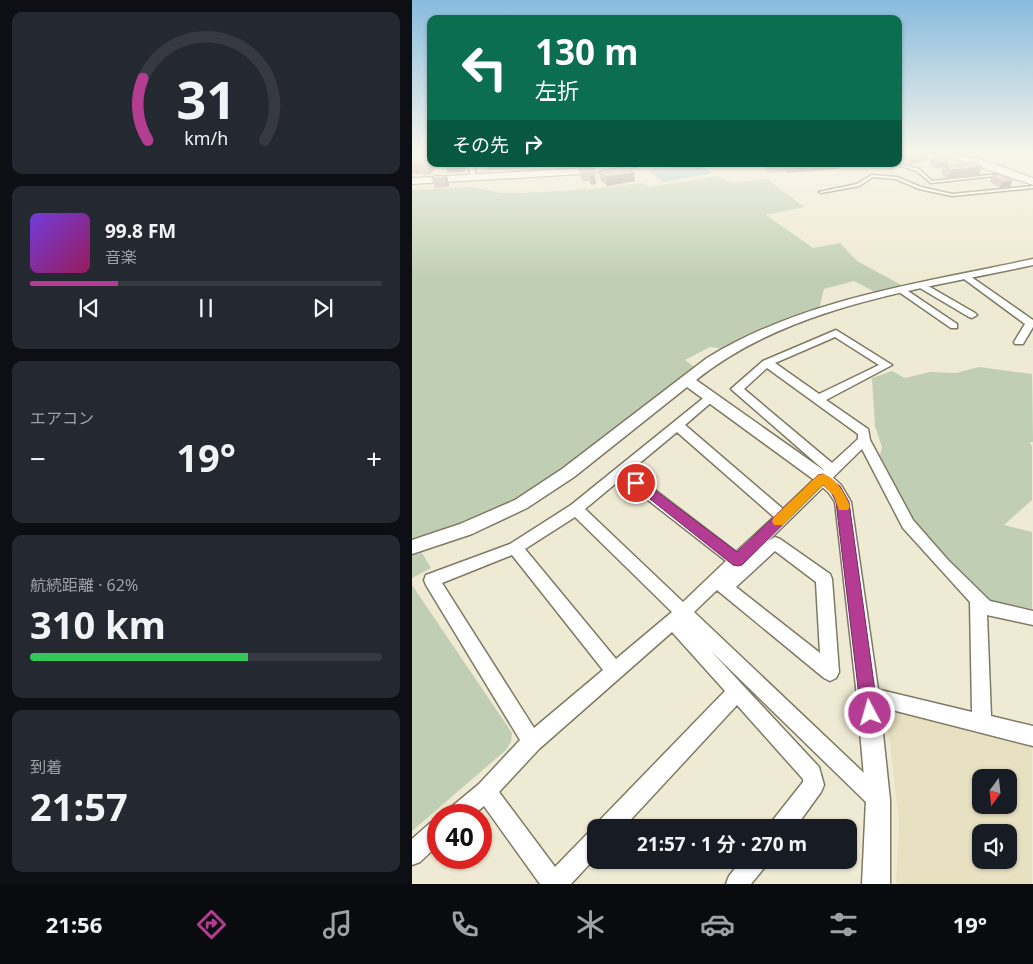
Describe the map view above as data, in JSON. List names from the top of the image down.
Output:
{
  "north": "bottom",
  "page": {
    "turn": ["130 m", "左折"],
    "then": "その先",
    "song": ["99.8 FM", "音楽"],
    "tile": [
      "エアコン",
      ["航続距離 · 62%", "310 km"],
      ["到着", "21:57"]
    ],
    "heat": ["−", "19°", "+"],
    "limit": "40",
    "trip": "21:57 · 1 分 · 270 m",
    "tabs": ["21:56", "19°"],
    "gauge": ["31", "km/h"]
  }
}
